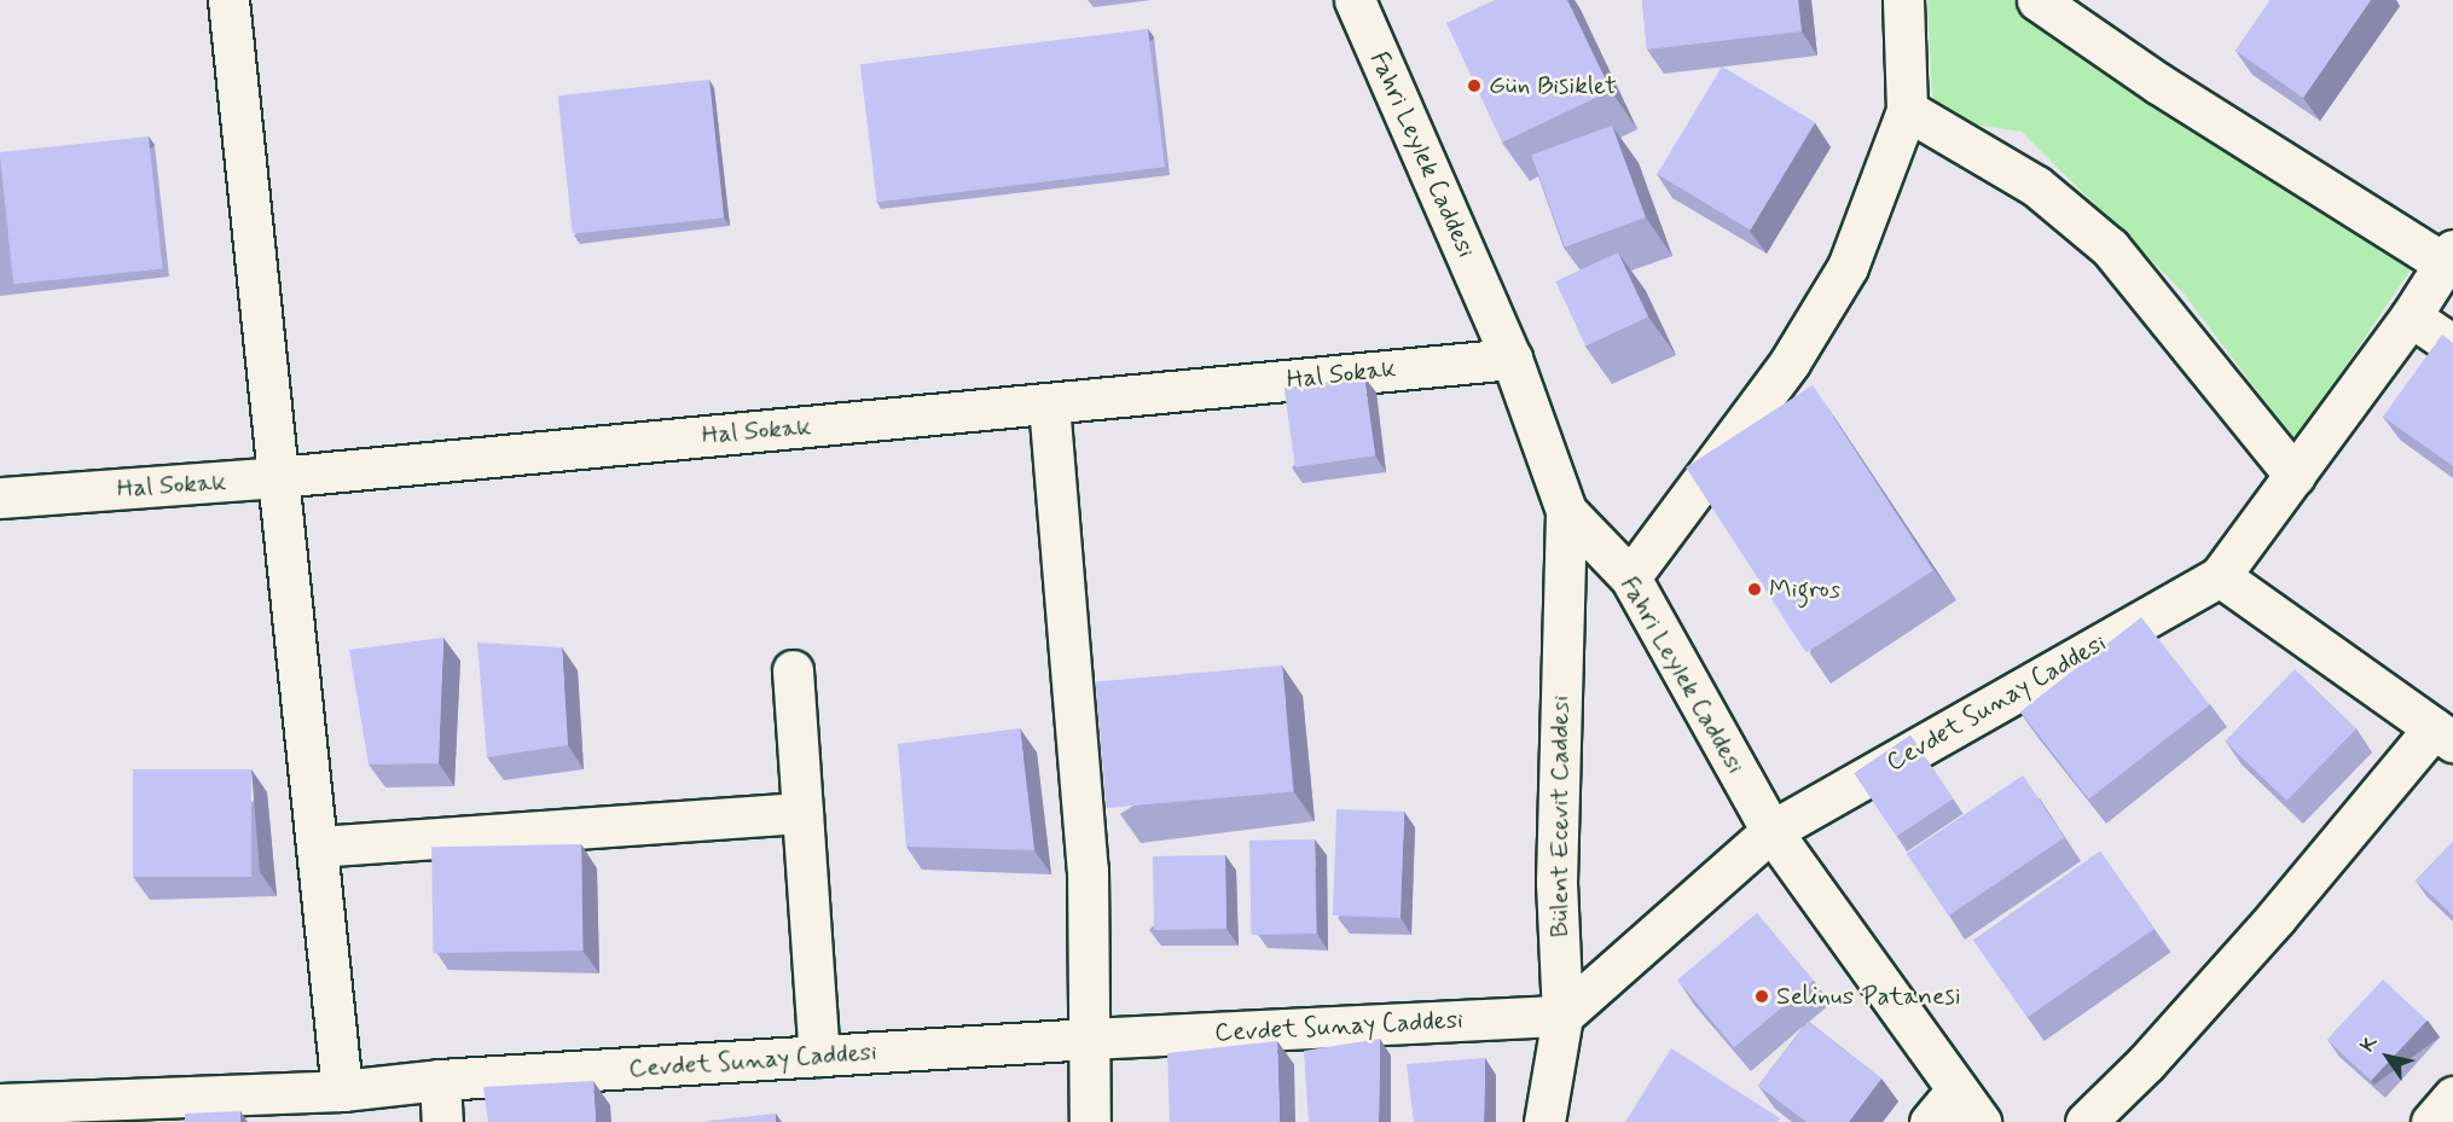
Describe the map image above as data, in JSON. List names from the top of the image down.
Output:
{
  "streets": {
    "street": [
      "Fahri Leylek Caddesi",
      "Hal Sokak",
      "Cevdet Sunay Caddesi",
      "Bülent Ecevit Caddesi"
    ]
  },
  "crossings": [
    ["Fahri Leylek Caddesi", "Hal Sokak"],
    ["Fahri Leylek Caddesi", "Cevdet Sunay Caddesi"],
    ["Fahri Leylek Caddesi", "Bülent Ecevit Caddesi"],
    ["Cevdet Sunay Caddesi", "Bülent Ecevit Caddesi"]
  ],
  "places": ["Gün Bisiklet", "Migros", "Selinus Patanesi"],
  "north": "top left"
}
